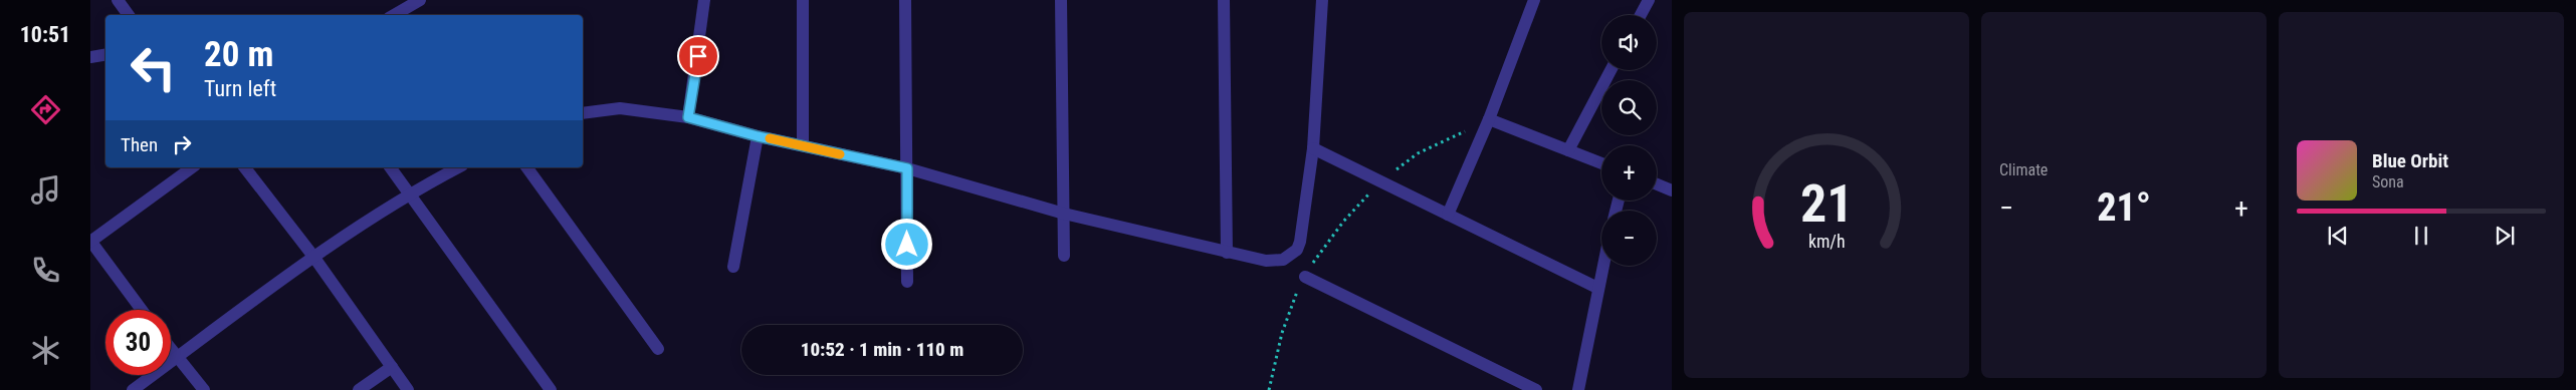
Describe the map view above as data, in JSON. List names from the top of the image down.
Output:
{
  "page": {
    "tabs": "10:51",
    "tile": "Climate",
    "map_buttons": ["+", "−"],
    "turn": ["20 m", "Turn left"],
    "then": "Then",
    "song": ["Blue Orbit", "Sona"],
    "heat": ["−", "21°", "+"],
    "limit": "30",
    "trip": "10:52 · 1 min · 110 m",
    "gauge": ["21", "km/h"]
  }
}
